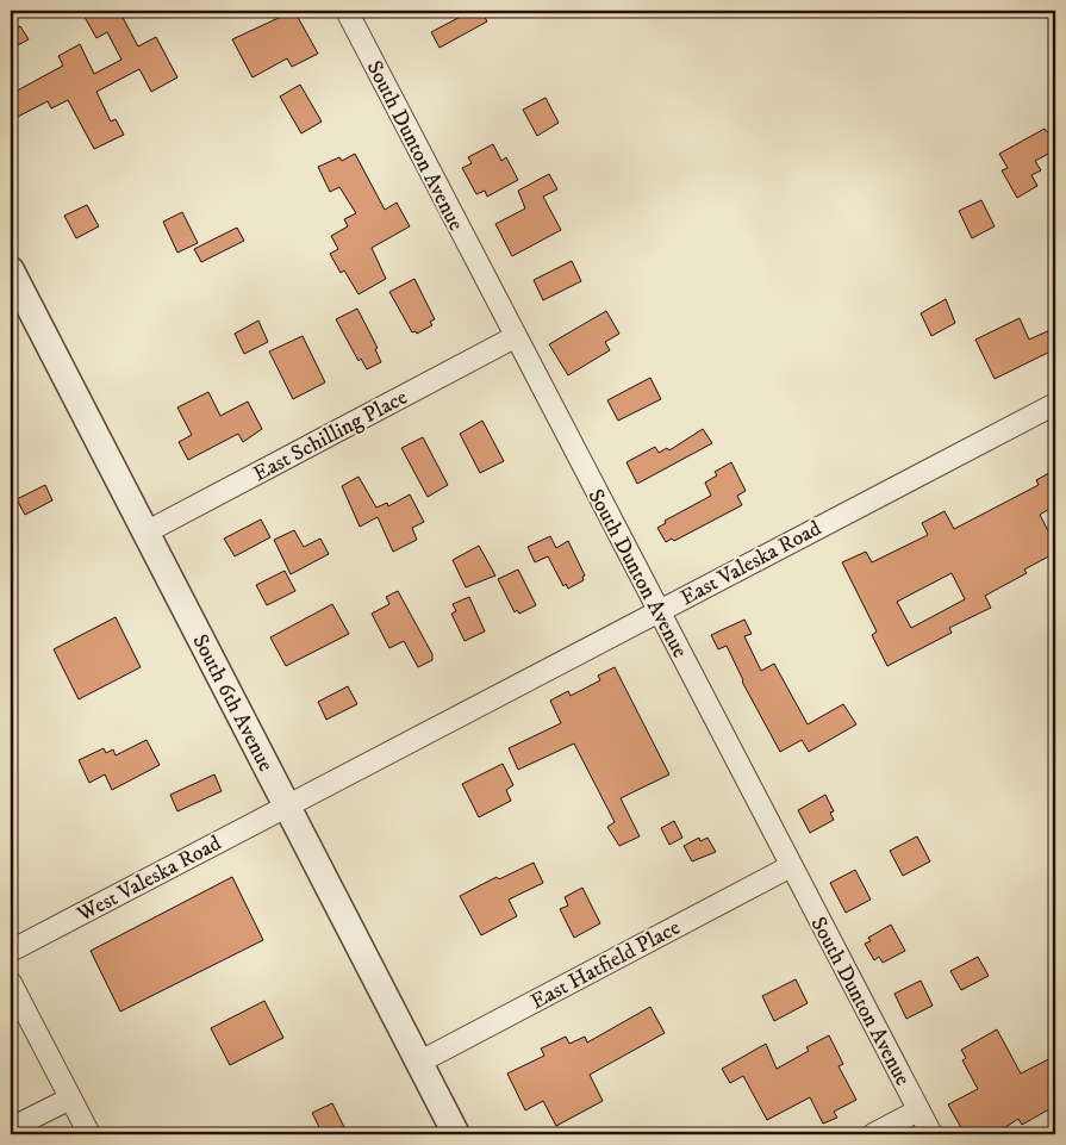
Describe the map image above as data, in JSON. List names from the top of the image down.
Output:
{
  "streets": {
    "street": [
      "South Dunton Avenue",
      "East Schilling Place",
      "East Valeska Road",
      "South 6th Avenue",
      "West Valeska Road",
      "East Hatfield Place"
    ]
  },
  "crossings": [
    ["South Dunton Avenue", "East Schilling Place"],
    ["South Dunton Avenue", "East Valeska Road"],
    ["South Dunton Avenue", "East Hatfield Place"],
    ["East Schilling Place", "South 6th Avenue"],
    ["East Valeska Road", "South 6th Avenue"],
    ["East Valeska Road", "West Valeska Road"],
    ["South 6th Avenue", "West Valeska Road"],
    ["South 6th Avenue", "East Hatfield Place"]
  ]
}
